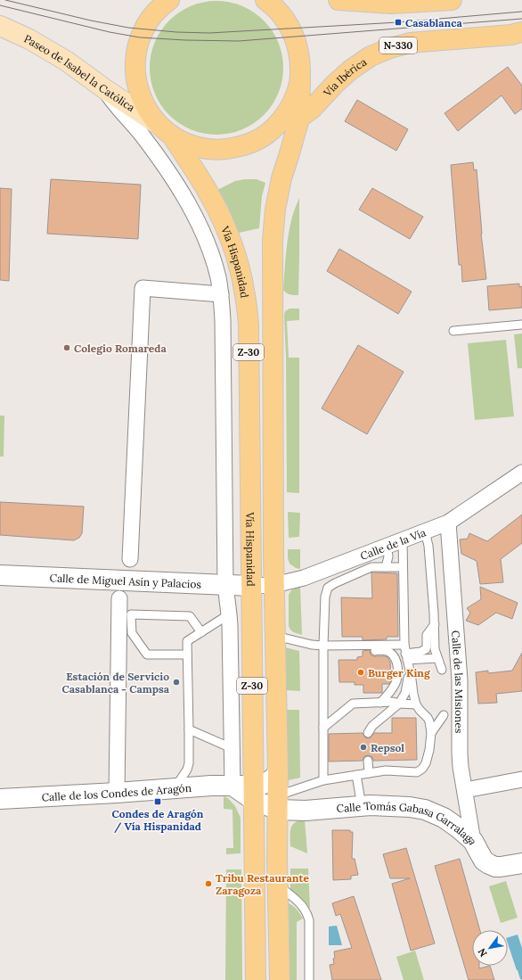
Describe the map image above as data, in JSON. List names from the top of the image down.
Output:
{
  "streets": {
    "highway": [
      "N-330",
      "Vía Ibérica",
      "Vía Hispanidad",
      "Z-30"
    ],
    "main road": ["Paseo de Isabel la Católica"],
    "street": [
      "Calle de la Vía",
      "Calle de Miguel Asín y Palacios",
      "Calle de las Misiones",
      "Calle de los Condes de Aragón",
      "Calle Tomás Gabasa Garralaga"
    ]
  },
  "crossings": [
    ["Paseo de Isabel la Católica", "Vía Hispanidad"],
    ["Vía Ibérica", "Z-30"],
    ["Vía Hispanidad", "Calle de la Vía"],
    ["Vía Hispanidad", "Calle de Miguel Asín y Palacios"],
    ["Vía Hispanidad", "Calle de los Condes de Aragón"],
    ["Z-30", "Calle de la Vía"],
    ["Z-30", "Calle Tomás Gabasa Garralaga"],
    ["Calle de la Vía", "Calle de Miguel Asín y Palacios"],
    ["Calle de la Vía", "Calle de las Misiones"],
    ["Calle de las Misiones", "Calle Tomás Gabasa Garralaga"]
  ],
  "places": {
    "transit": ["Casablanca", "Condes de Aragón / Vía Hispanidad"],
    "other": [
      "Colegio Romareda",
      "Burger King",
      "Estación de Servicio Casablanca - Campsa",
      "Repsol",
      "Tribu Restaurante Zaragoza"
    ]
  },
  "north": "bottom left"
}
